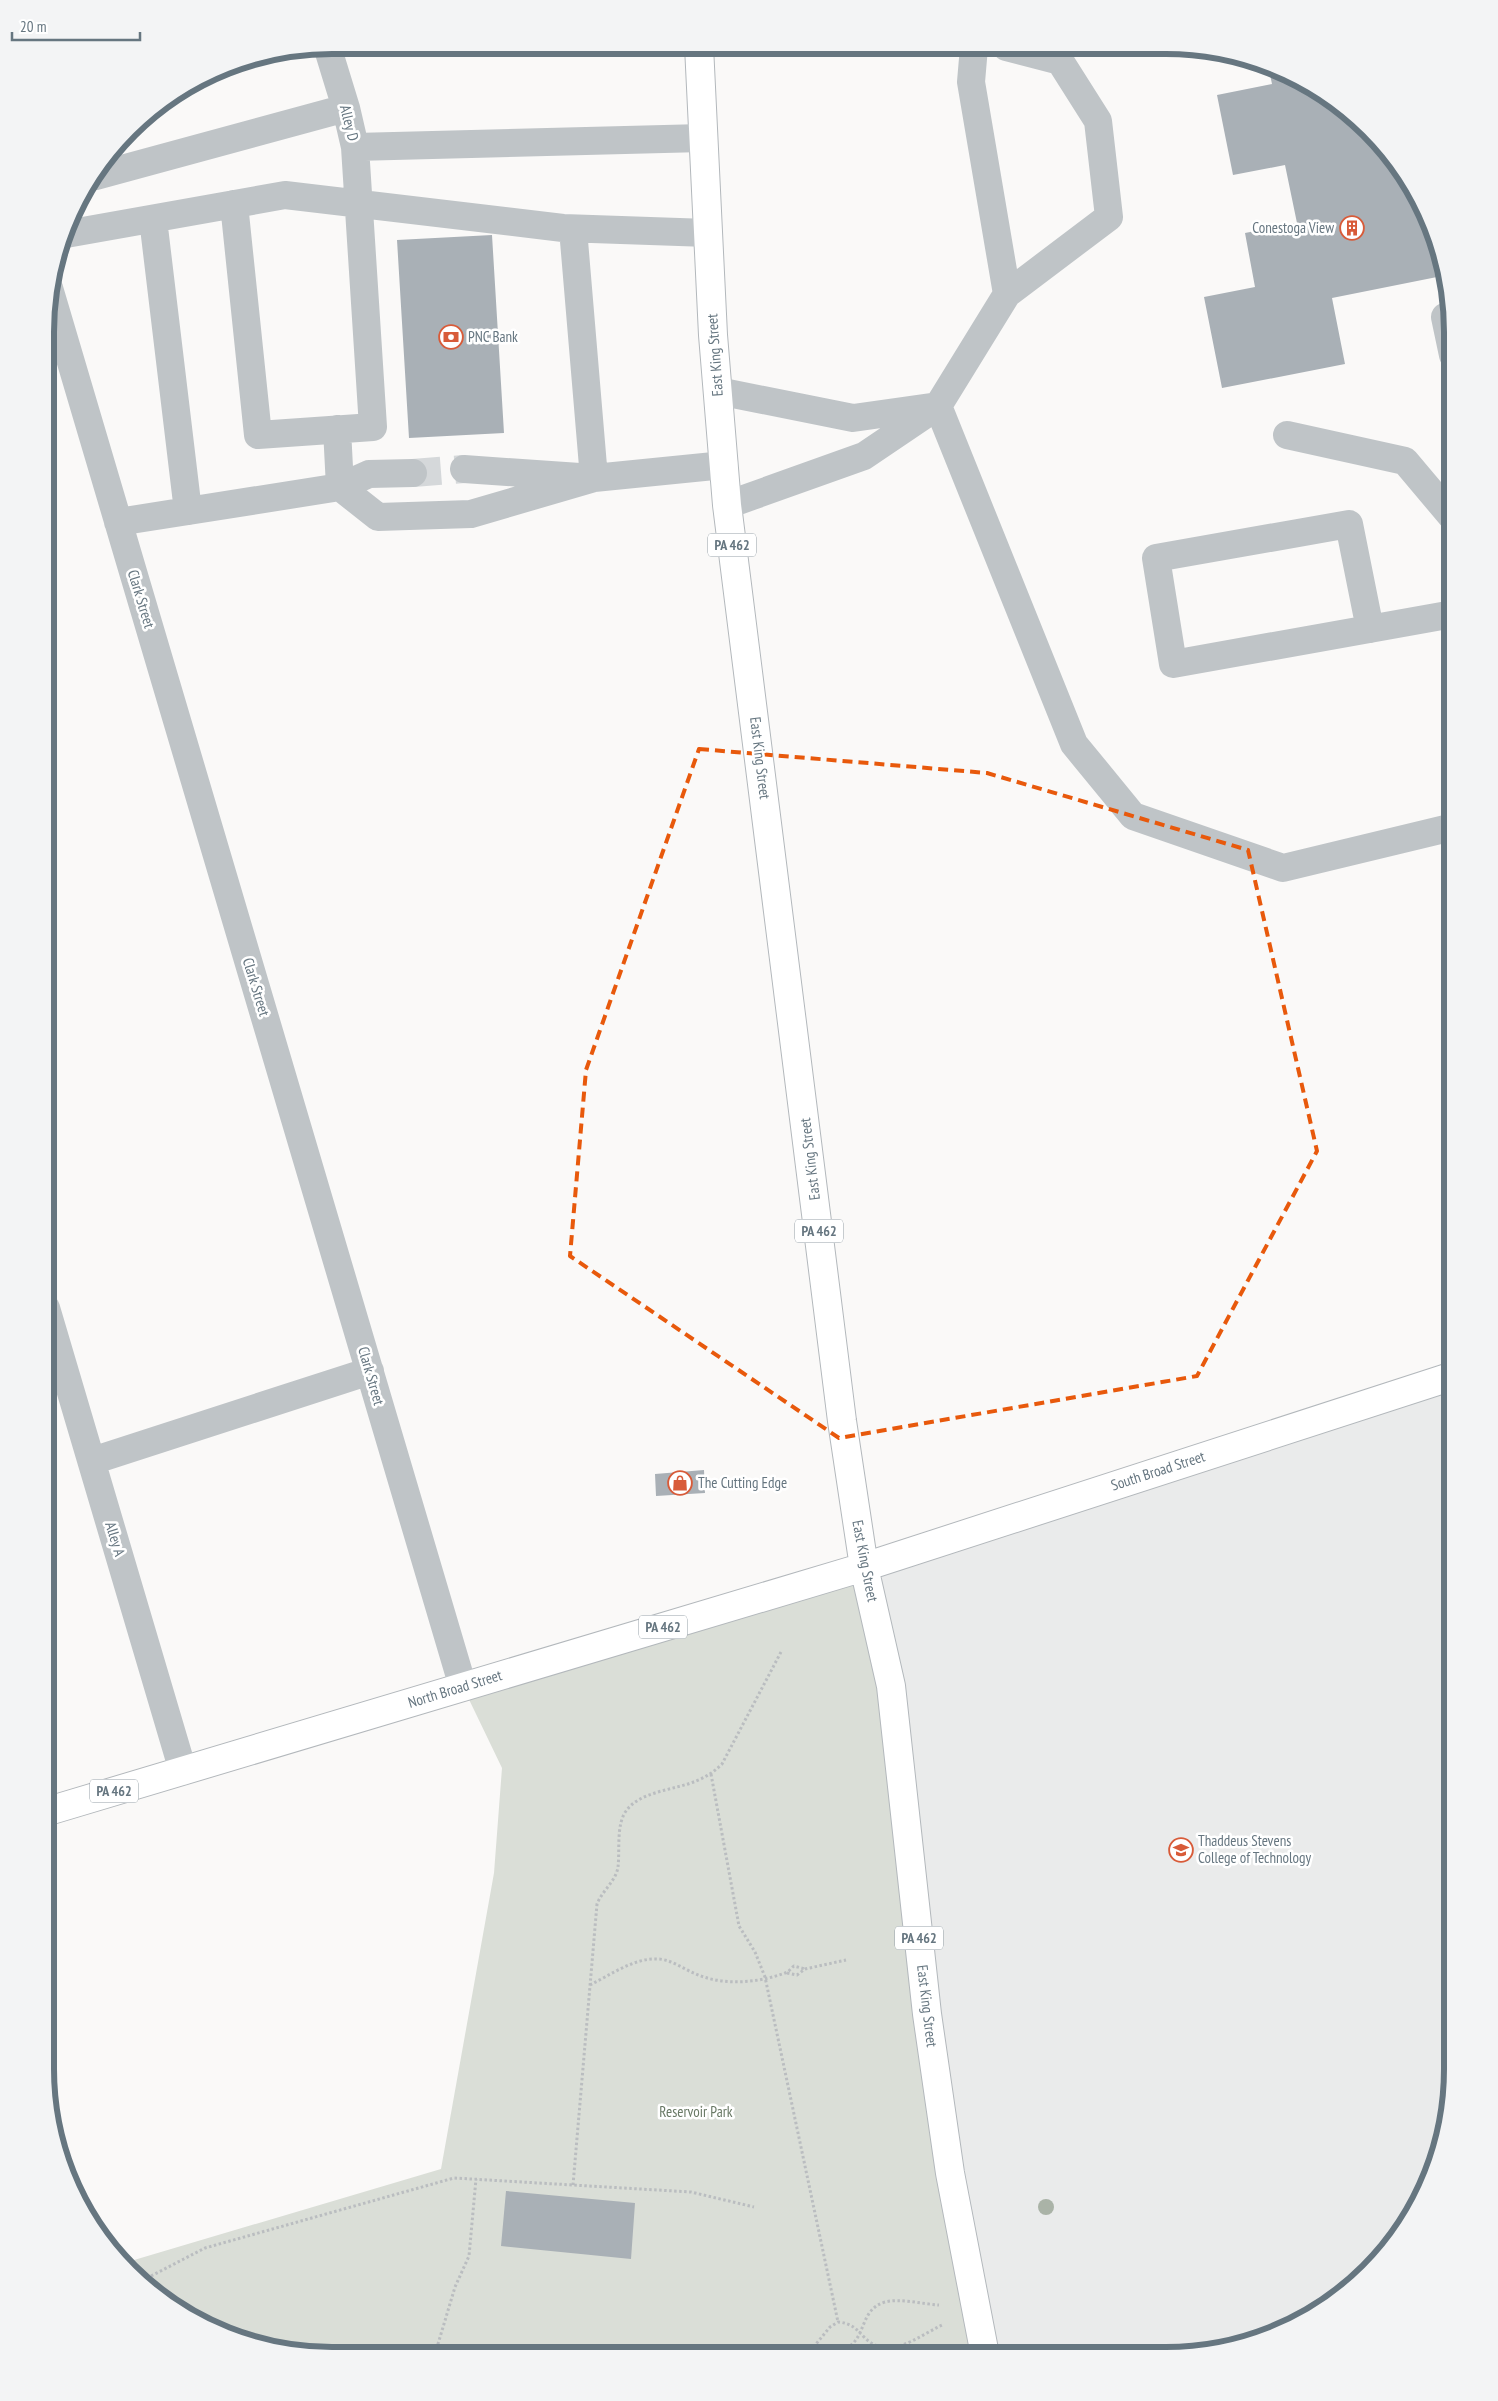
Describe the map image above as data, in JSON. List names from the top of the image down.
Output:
{
  "streets": {
    "main road": [
      "East King Street",
      "PA 462",
      "South Broad Street",
      "North Broad Street"
    ],
    "street": ["Alley D", "Clark Street", "Alley A"]
  },
  "crossings": [
    ["East King Street", "South Broad Street"],
    ["East King Street", "North Broad Street"],
    ["Clark Street", "North Broad Street"],
    ["South Broad Street", "North Broad Street"],
    ["Alley A", "North Broad Street"]
  ],
  "parks": ["Reservoir Park"],
  "places": {
    "building": ["Conestoga View"],
    "bank": ["PNC Bank"],
    "shop": ["The Cutting Edge"],
    "school or university": ["Thaddeus Stevens College of Technology"]
  },
  "scale_bar": "20 m"
}
